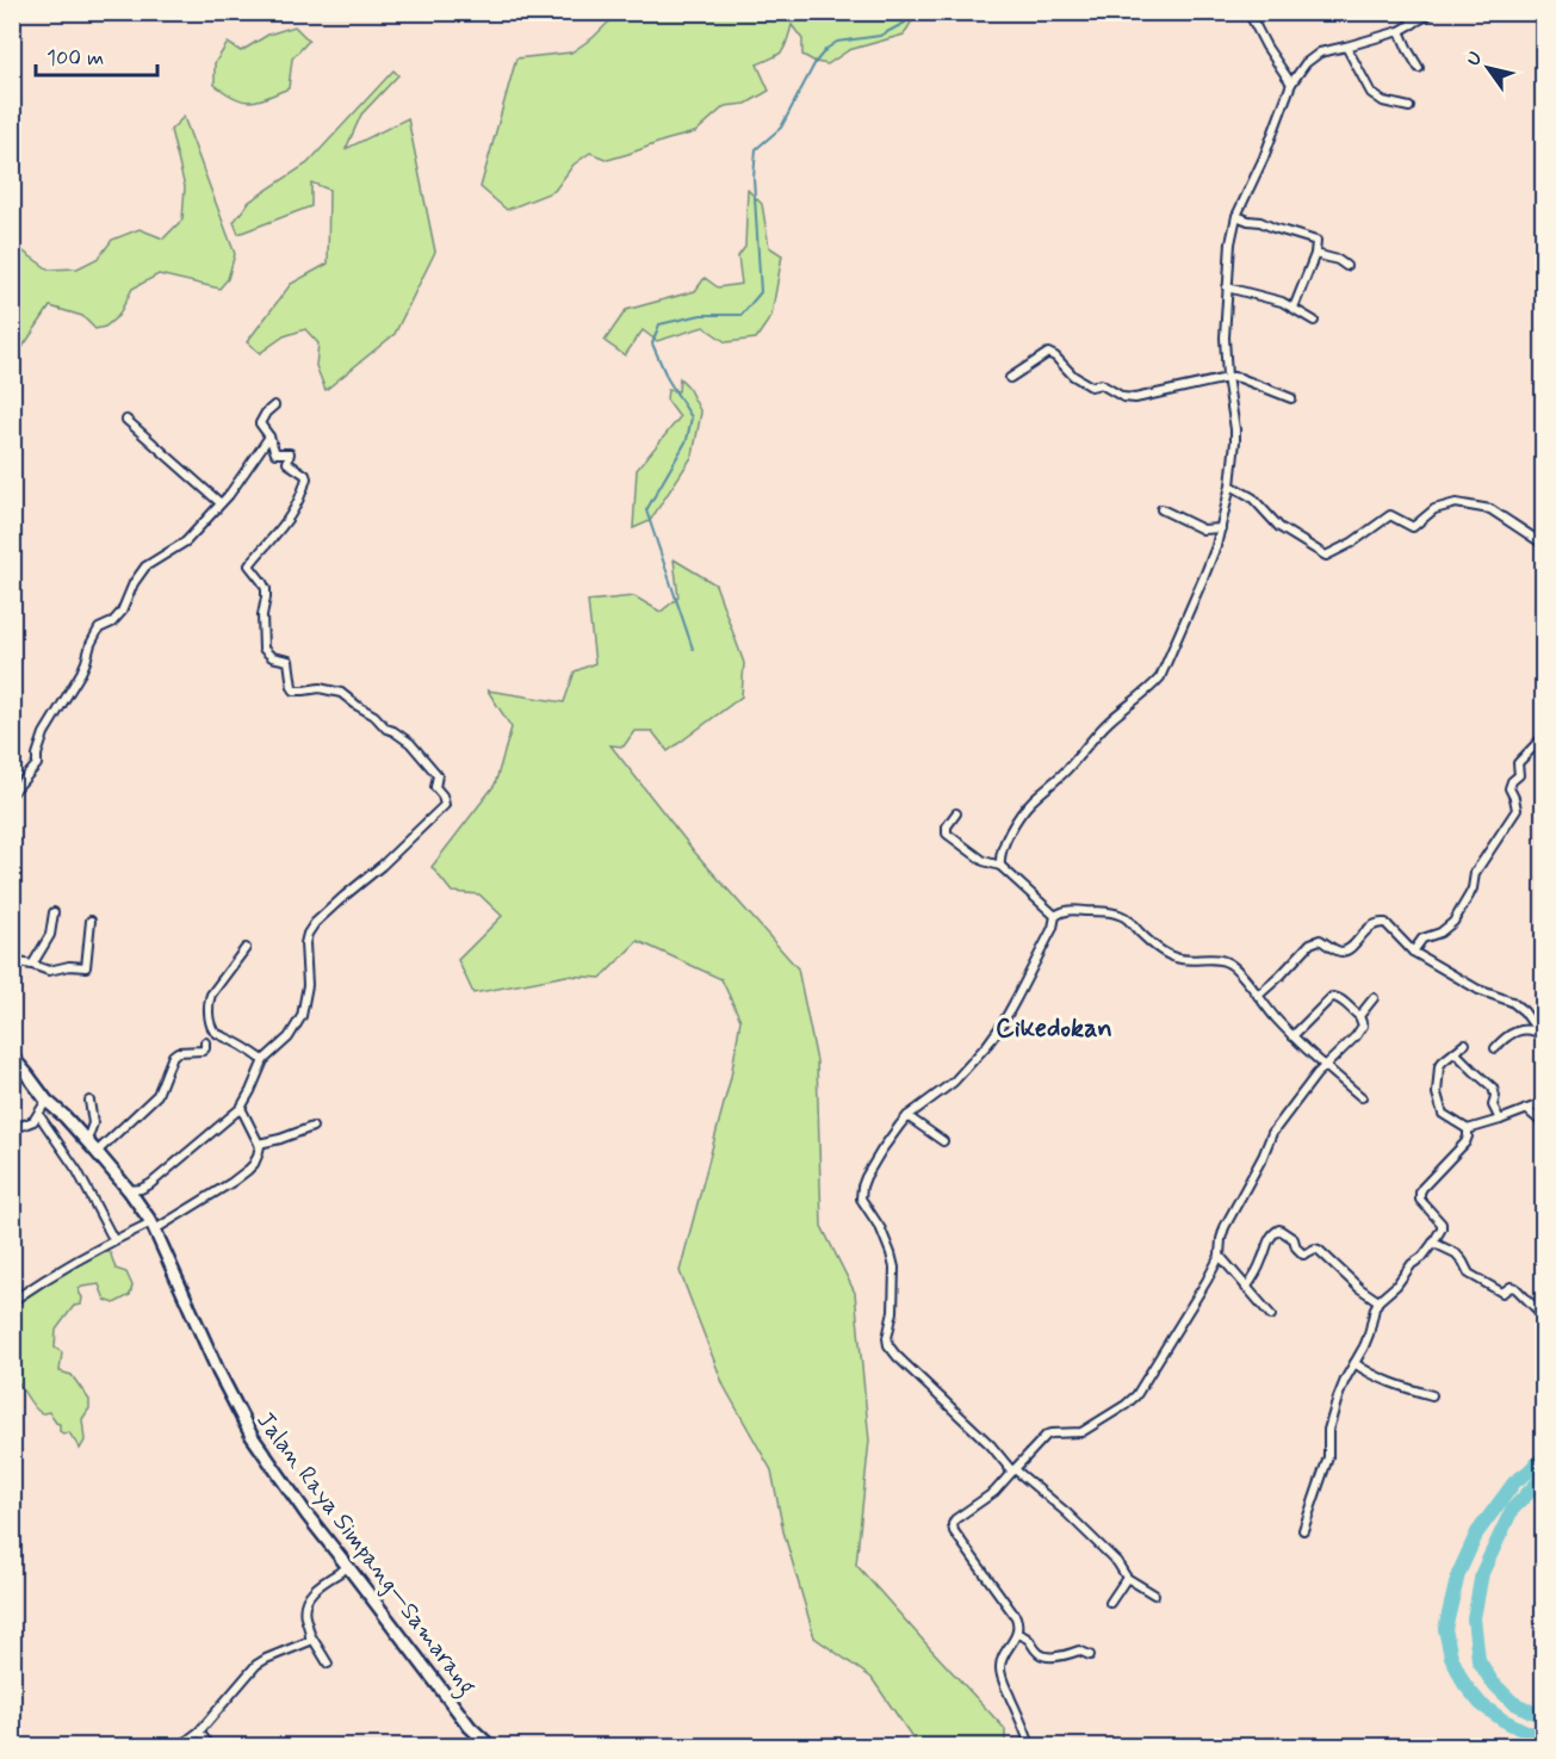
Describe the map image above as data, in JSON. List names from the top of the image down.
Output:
{
  "streets": {
    "main road": ["Jalan Raya Simpang—Samarang"]
  },
  "districts": ["Cikedokan"],
  "scale_bar": "100 m",
  "north": "top left"
}
